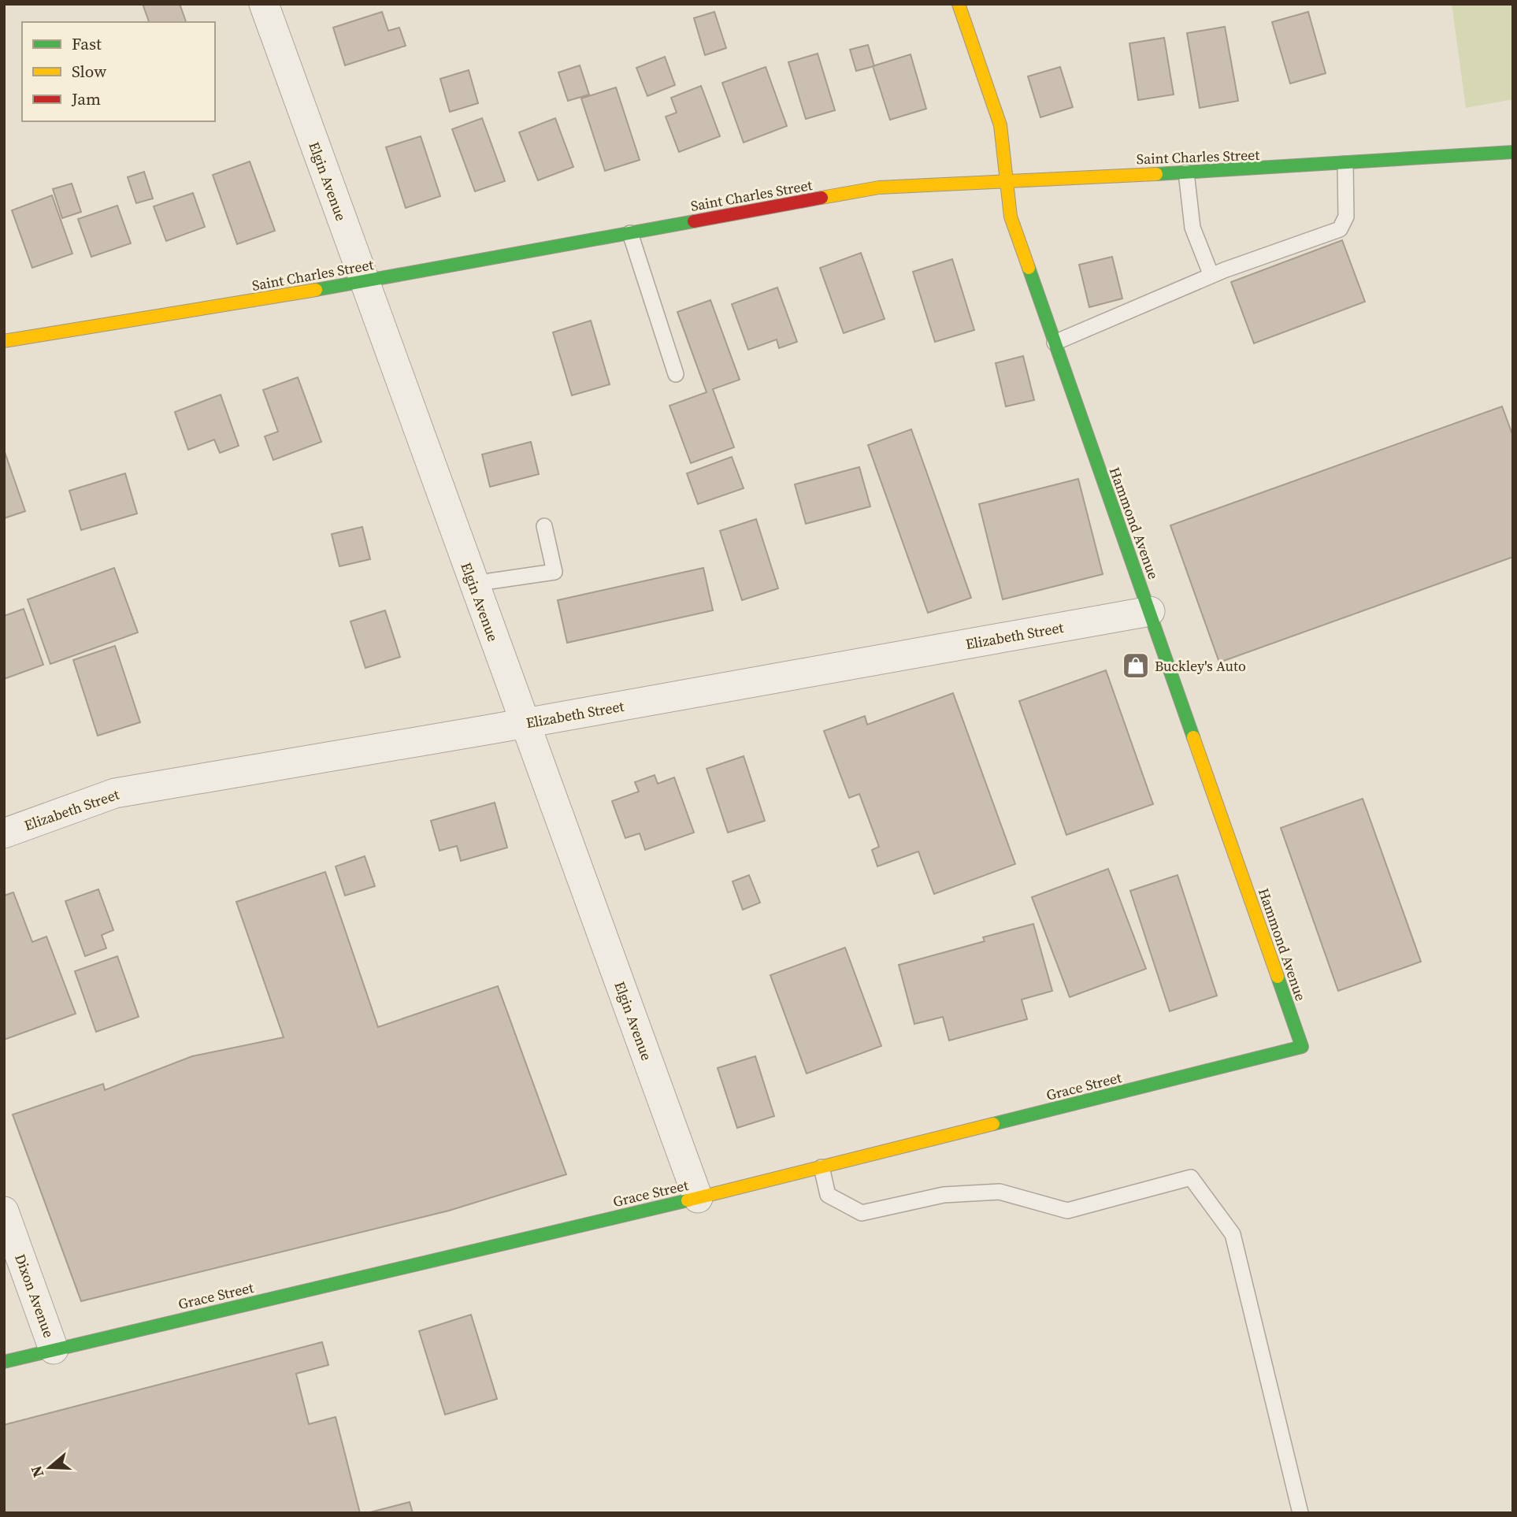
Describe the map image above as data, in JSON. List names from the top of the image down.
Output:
{
  "streets": {
    "street": [
      "Saint Charles Street",
      "Elgin Avenue",
      "Hammond Avenue",
      "Elizabeth Street",
      "Grace Street",
      "Dixon Avenue"
    ]
  },
  "crossings": [
    ["Saint Charles Street", "Elgin Avenue"],
    ["Saint Charles Street", "Hammond Avenue"],
    ["Elgin Avenue", "Elizabeth Street"],
    ["Elgin Avenue", "Grace Street"],
    ["Hammond Avenue", "Elizabeth Street"],
    ["Hammond Avenue", "Grace Street"],
    ["Grace Street", "Dixon Avenue"]
  ],
  "places": {
    "shop": ["Buckley's Auto"]
  },
  "legend": ["Fast", "Slow", "Jam"],
  "north": "left"
}
